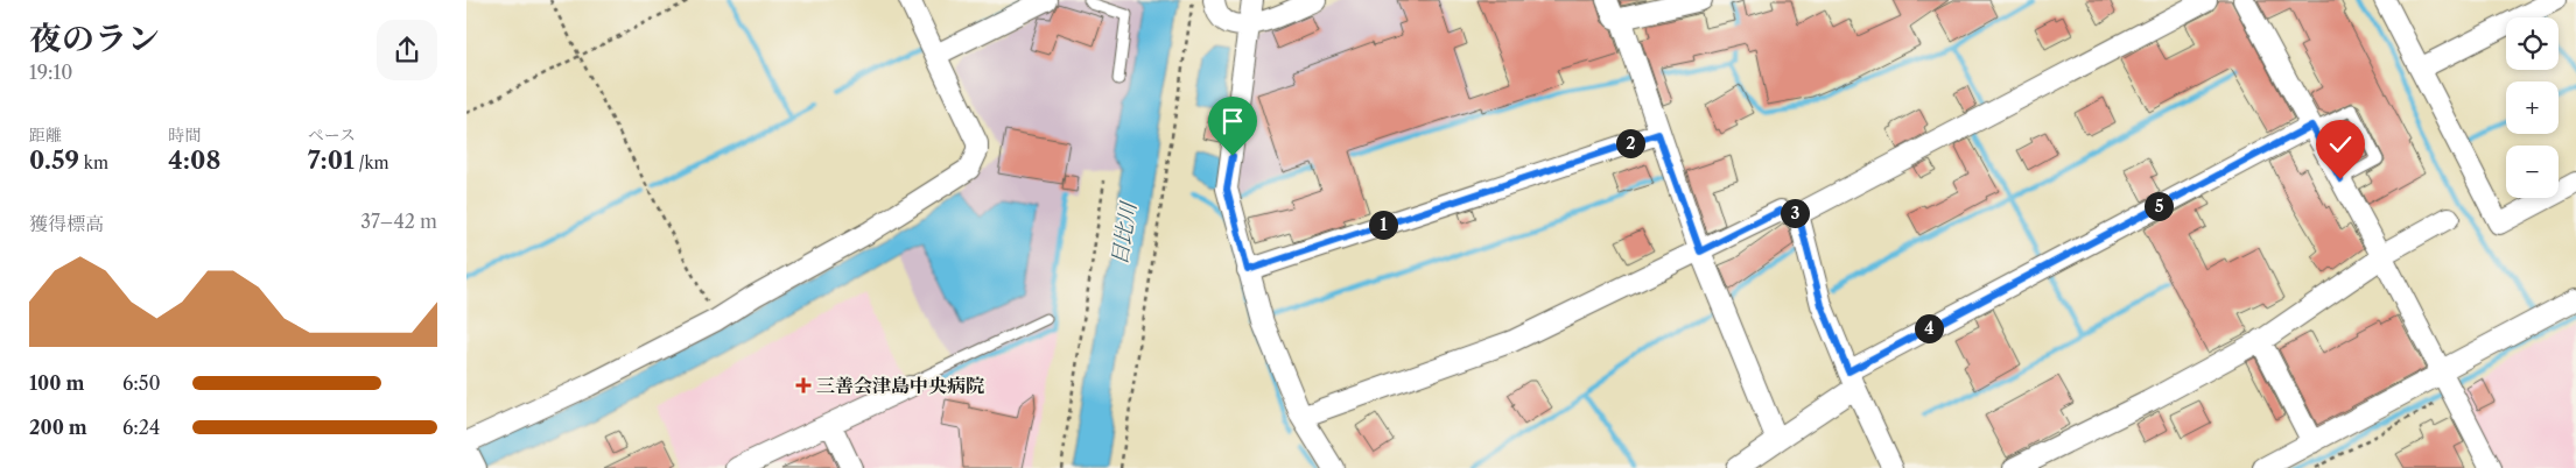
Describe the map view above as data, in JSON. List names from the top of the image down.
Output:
{
  "water": ["目比川"],
  "places": {
    "health": ["三善会津島中央病院"]
  },
  "page": {
    "heading": ["夜のラン", "19:10"],
    "map_buttons": ["+", "−"],
    "stats": [
      ["距離", "0.59 km"],
      ["時間", "4:08"],
      ["ペース", "7:01 /km"]
    ],
    "pins": [
      "2",
      "5",
      "3",
      "1",
      "4"
    ],
    "chart": ["獲得標高", "37–42 m"],
    "list": [
      {
        "name": "100 m",
        "note": "6:50"
      },
      {
        "name": "200 m",
        "note": "6:24"
      }
    ]
  }
}
